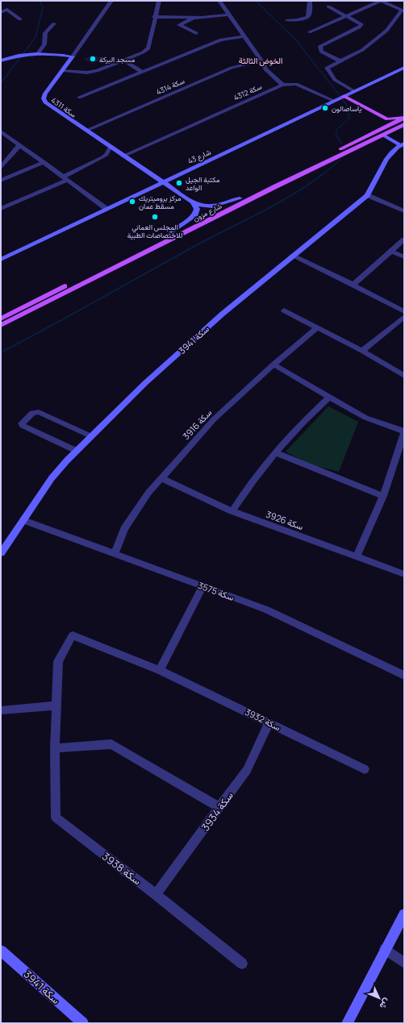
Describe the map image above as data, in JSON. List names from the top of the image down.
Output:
{
  "streets": {
    "main road": ["شارع مزون"],
    "street": [
      "سكة 4314",
      "سكة 4312",
      "سكة 4311",
      "شارع 43",
      "سكة 3941",
      "سكة 3916",
      "سكة 3926",
      "سكة 3575",
      "سكة 3932",
      "سكة 3934",
      "سكة 3938"
    ]
  },
  "crossings": [
    ["سكة 4314", "سكة 4312"],
    ["سكة 4314", "سكة 4311"],
    ["سكة 4312", "سكة 4311"],
    ["سكة 4311", "شارع 43"],
    ["سكة 3941", "سكة 3575"],
    ["سكة 3916", "سكة 3926"],
    ["سكة 3916", "سكة 3575"],
    ["سكة 3932", "سكة 3934"],
    ["سكة 3932", "سكة 3938"],
    ["سكة 3934", "سكة 3938"]
  ],
  "districts": ["الخوض الثالثة"],
  "places": [
    "مسجد البركة",
    "ياساصالون",
    "مكتبة الجيل الواعد",
    "مركز بروميتريك مسقط عمان",
    "المجلس العماني للاختصاصات الطبية"
  ],
  "north": "bottom right"
}
